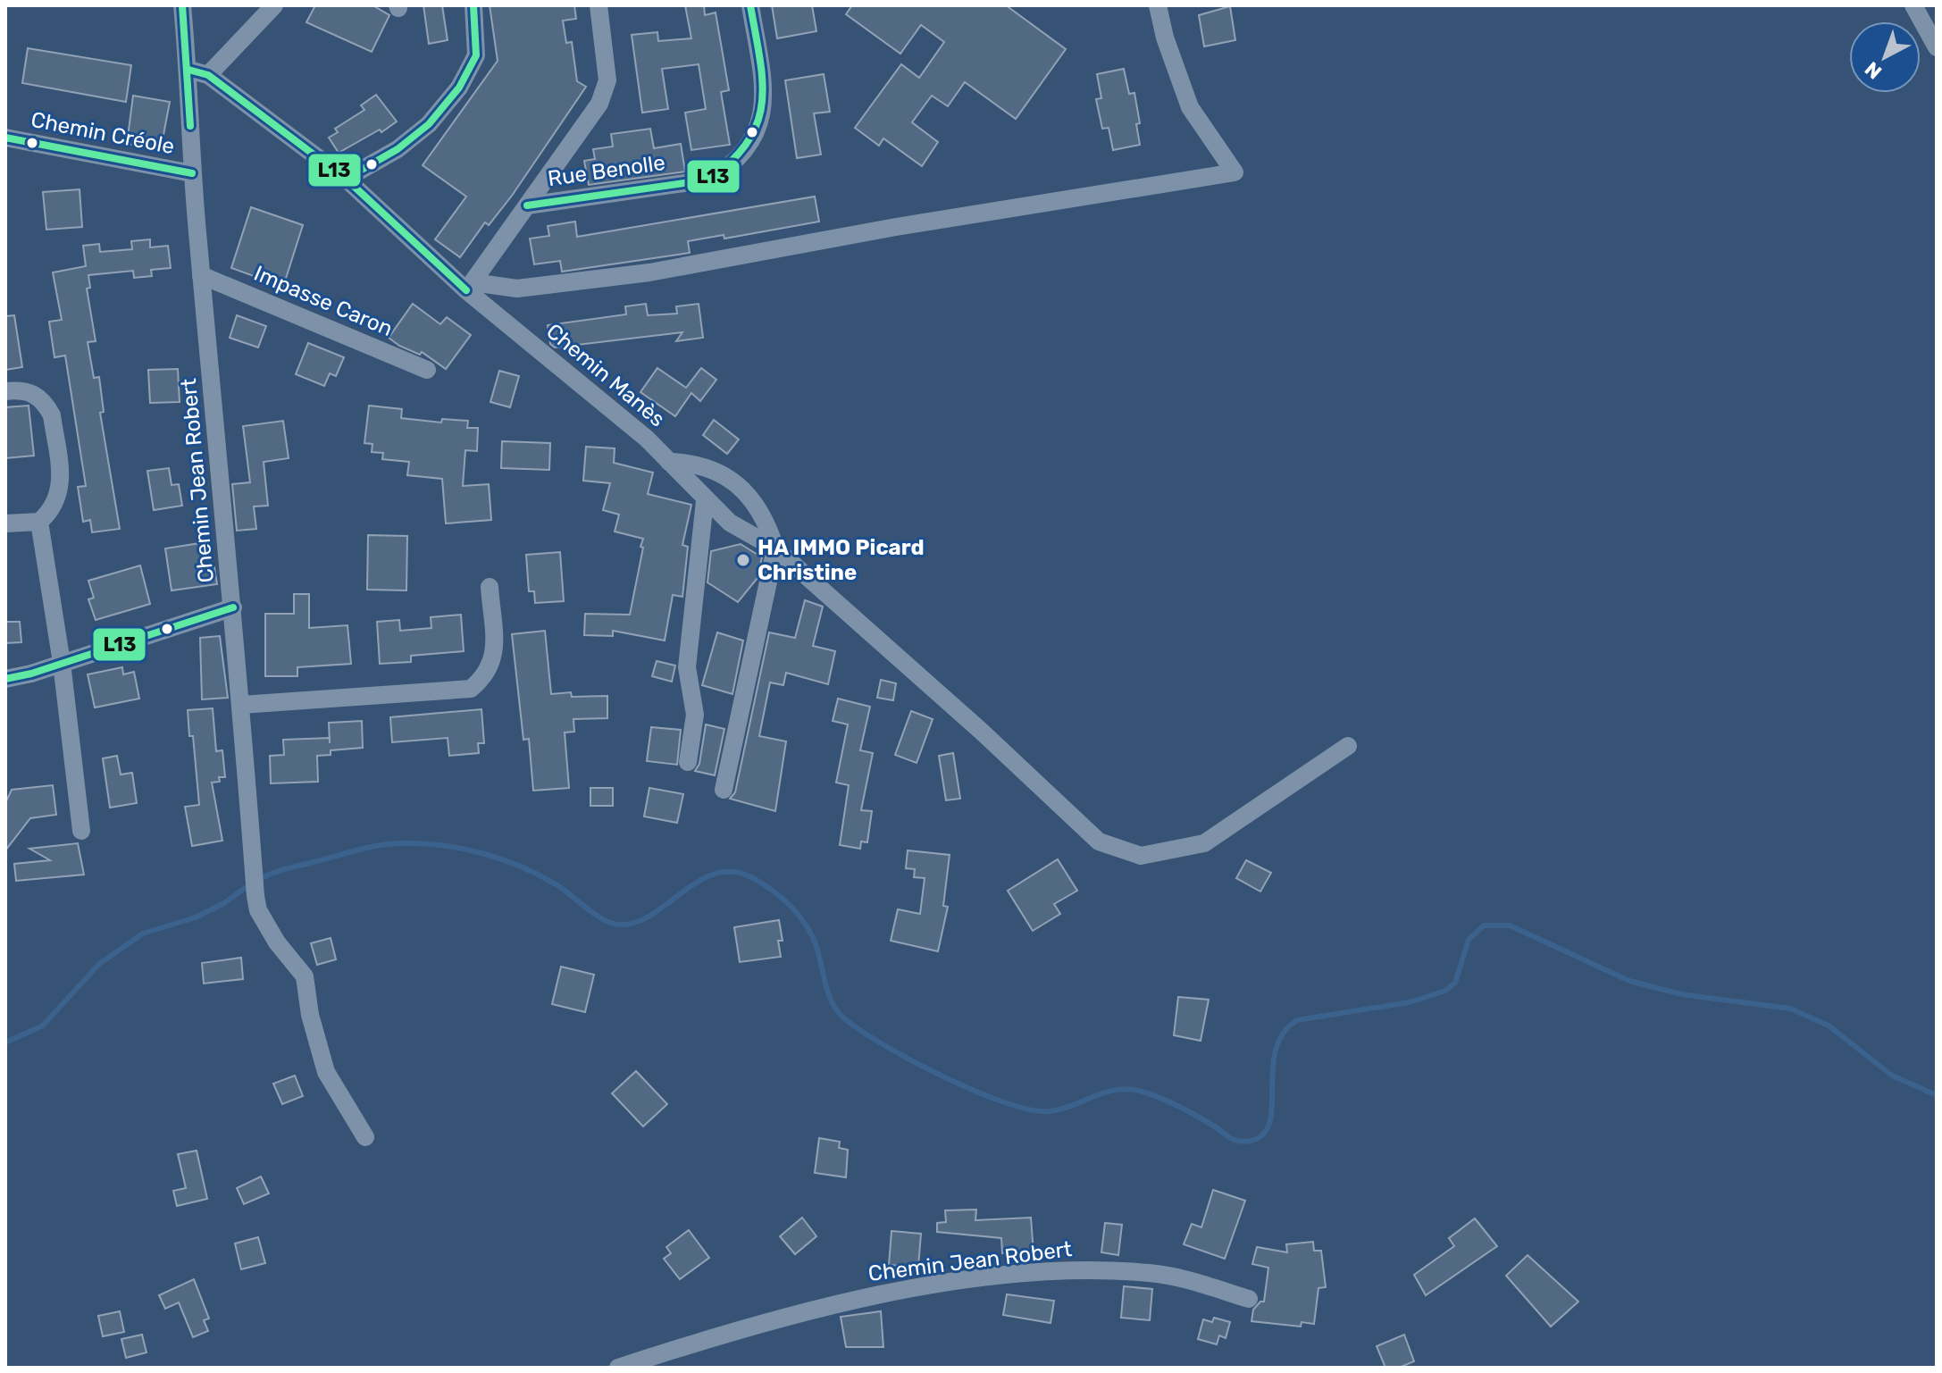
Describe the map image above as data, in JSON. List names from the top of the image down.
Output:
{
  "streets": {
    "street": [
      "Chemin Créole",
      "Rue Benolle",
      "Impasse Caron",
      "Chemin Manès",
      "Chemin Jean Robert"
    ]
  },
  "crossings": [
    ["Chemin Créole", "Chemin Jean Robert"],
    ["Impasse Caron", "Chemin Jean Robert"],
    ["Chemin Manès", "Chemin Jean Robert"]
  ],
  "places": ["HA IMMO Picard Christine"],
  "lines": ["transit line L13"],
  "north": "bottom left"
}
